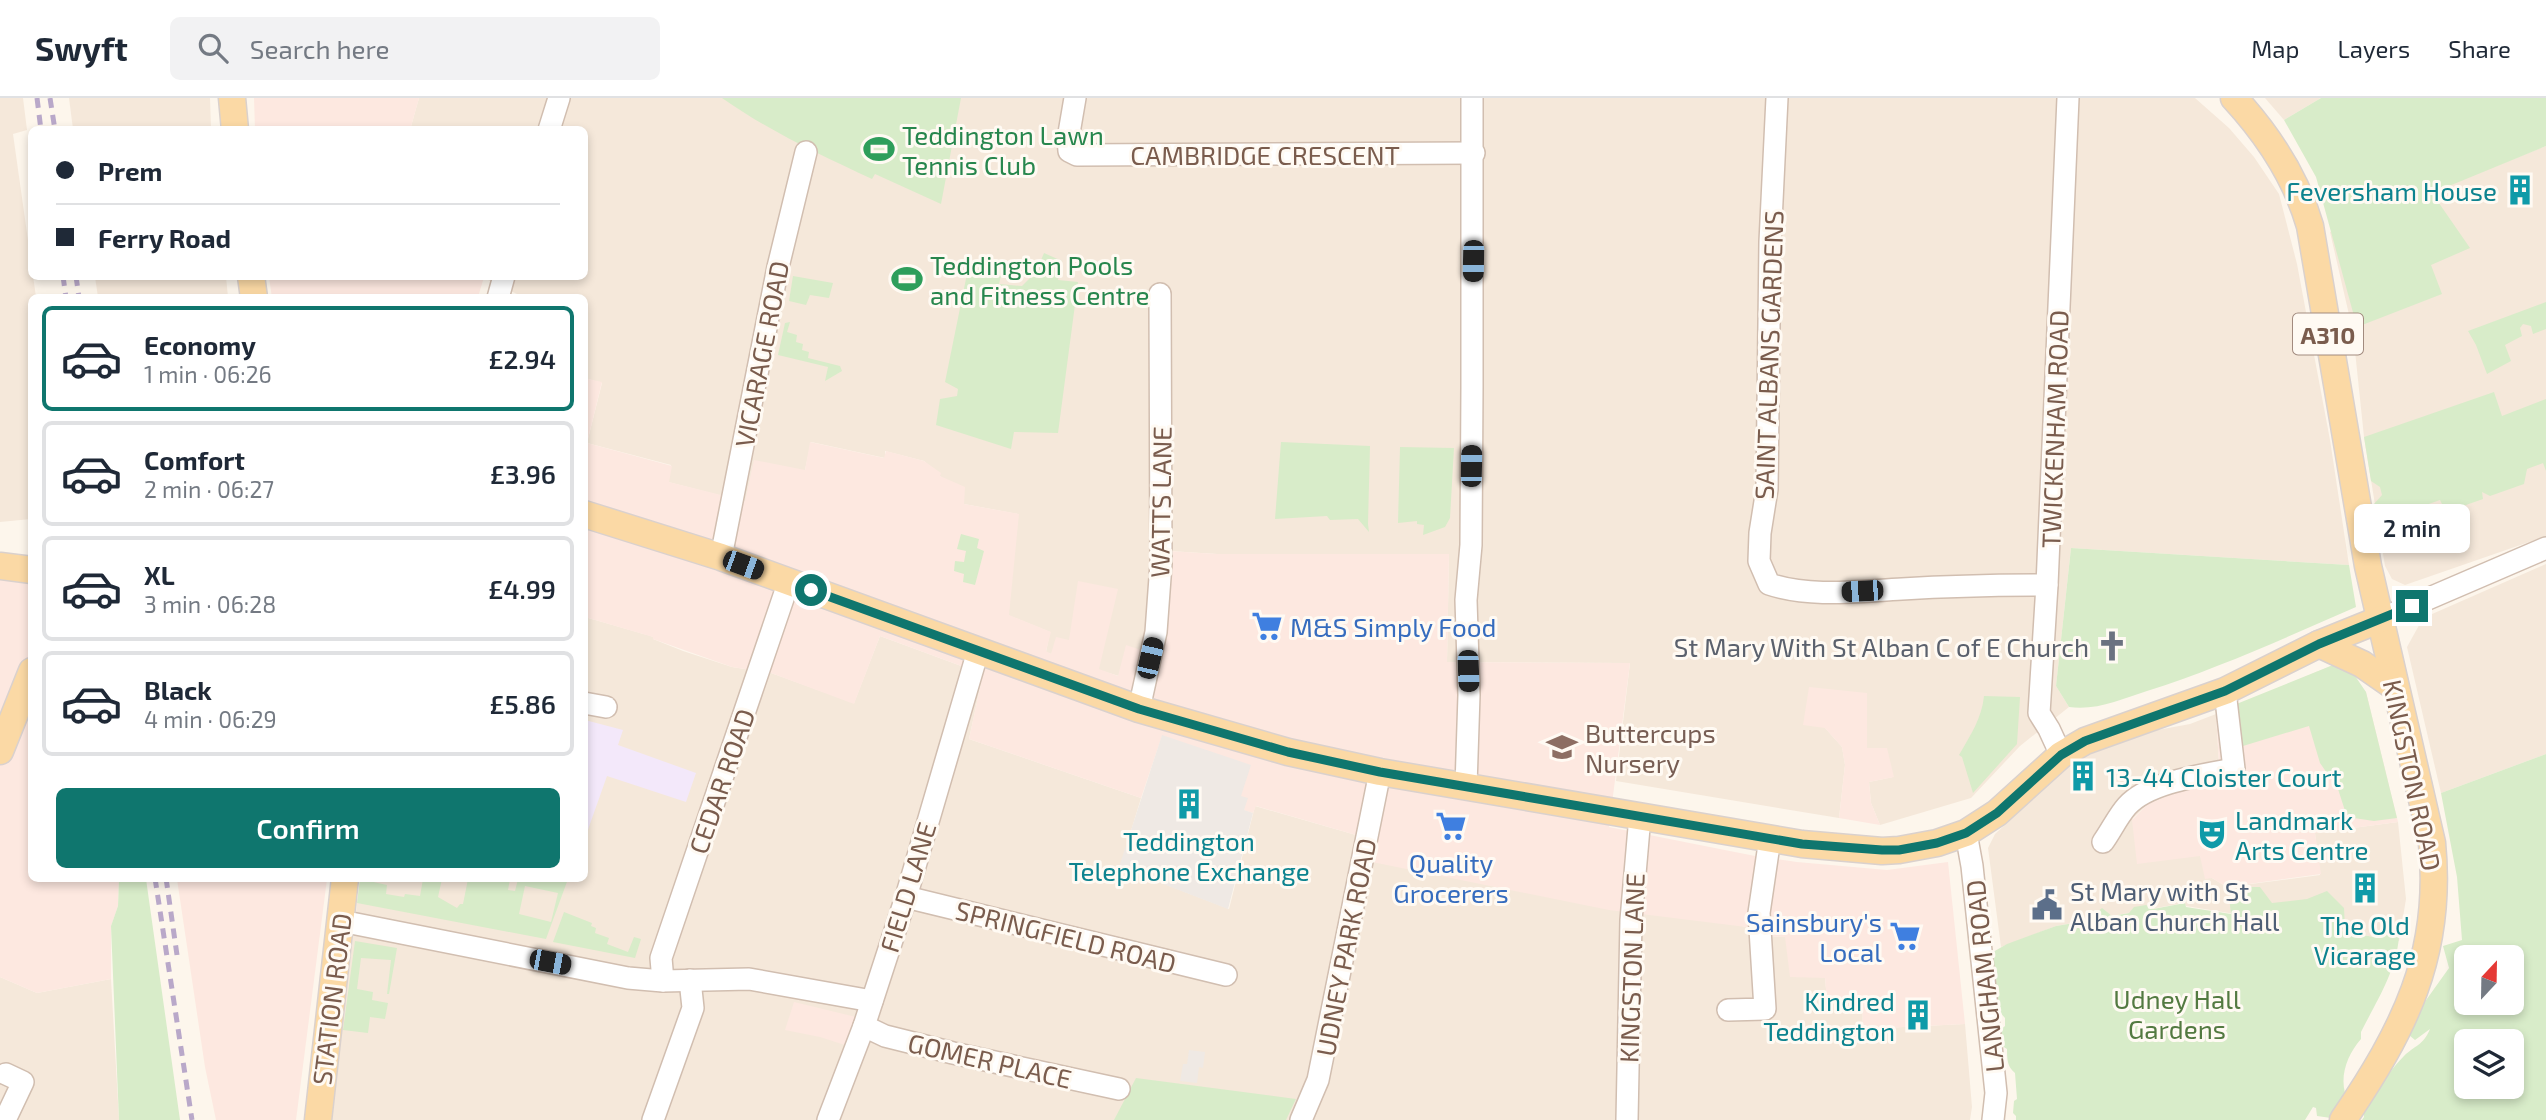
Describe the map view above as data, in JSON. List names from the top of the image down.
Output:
{
  "streets": {
    "main road": ["A310", "KINGSTON ROAD", "STATION ROAD"],
    "street": [
      "CAMBRIDGE CRESCENT",
      "VICARAGE ROAD",
      "SAINT ALBANS GARDENS",
      "TWICKENHAM ROAD",
      "WATTS LANE",
      "CEDAR ROAD",
      "FIELD LANE",
      "SPRINGFIELD ROAD",
      "UDNEY PARK ROAD",
      "KINGSTON LANE",
      "LANGHAM ROAD",
      "GOMER PLACE"
    ]
  },
  "crossings": [
    ["A310", "KINGSTON ROAD"],
    ["SAINT ALBANS GARDENS", "TWICKENHAM ROAD"],
    ["FIELD LANE", "SPRINGFIELD ROAD"],
    ["FIELD LANE", "GOMER PLACE"]
  ],
  "parks": ["Udney Hall Gardens"],
  "places": {
    "sports": ["Teddington Lawn Tennis Club", "Teddington Pools and Fitness Centre"],
    "building": [
      "Feversham House",
      "13-44 Cloister Court",
      "Teddington Telephone Exchange",
      "The Old Vicarage",
      "Kindred Teddington"
    ],
    "supermarket": ["M&S Simply Food", "Quality Grocerers", "Sainsbury's Local"],
    "church": ["St Mary With St Alban C of E Church"],
    "school or university": ["Buttercups Nursery"],
    "theatre": ["Landmark Arts Centre"],
    "public building": ["St Mary with St Alban Church Hall"]
  },
  "north": "top",
  "page": {
    "header": "Swyft",
    "search": "Search here",
    "nav": ["Map", "Layers", "Share"],
    "banner": ["Prem", "Ferry Road"],
    "list": [
      {
        "name": "Economy",
        "note": "1 min · 06:26",
        "value": "£2.94"
      },
      {
        "name": "Comfort",
        "note": "2 min · 06:27",
        "value": "£3.96"
      },
      {
        "name": "XL",
        "note": "3 min · 06:28",
        "value": "£4.99"
      },
      {
        "name": "Black",
        "note": "4 min · 06:29",
        "value": "£5.86"
      }
    ],
    "bubble": "2 min",
    "buttons": "Confirm"
  }
}
